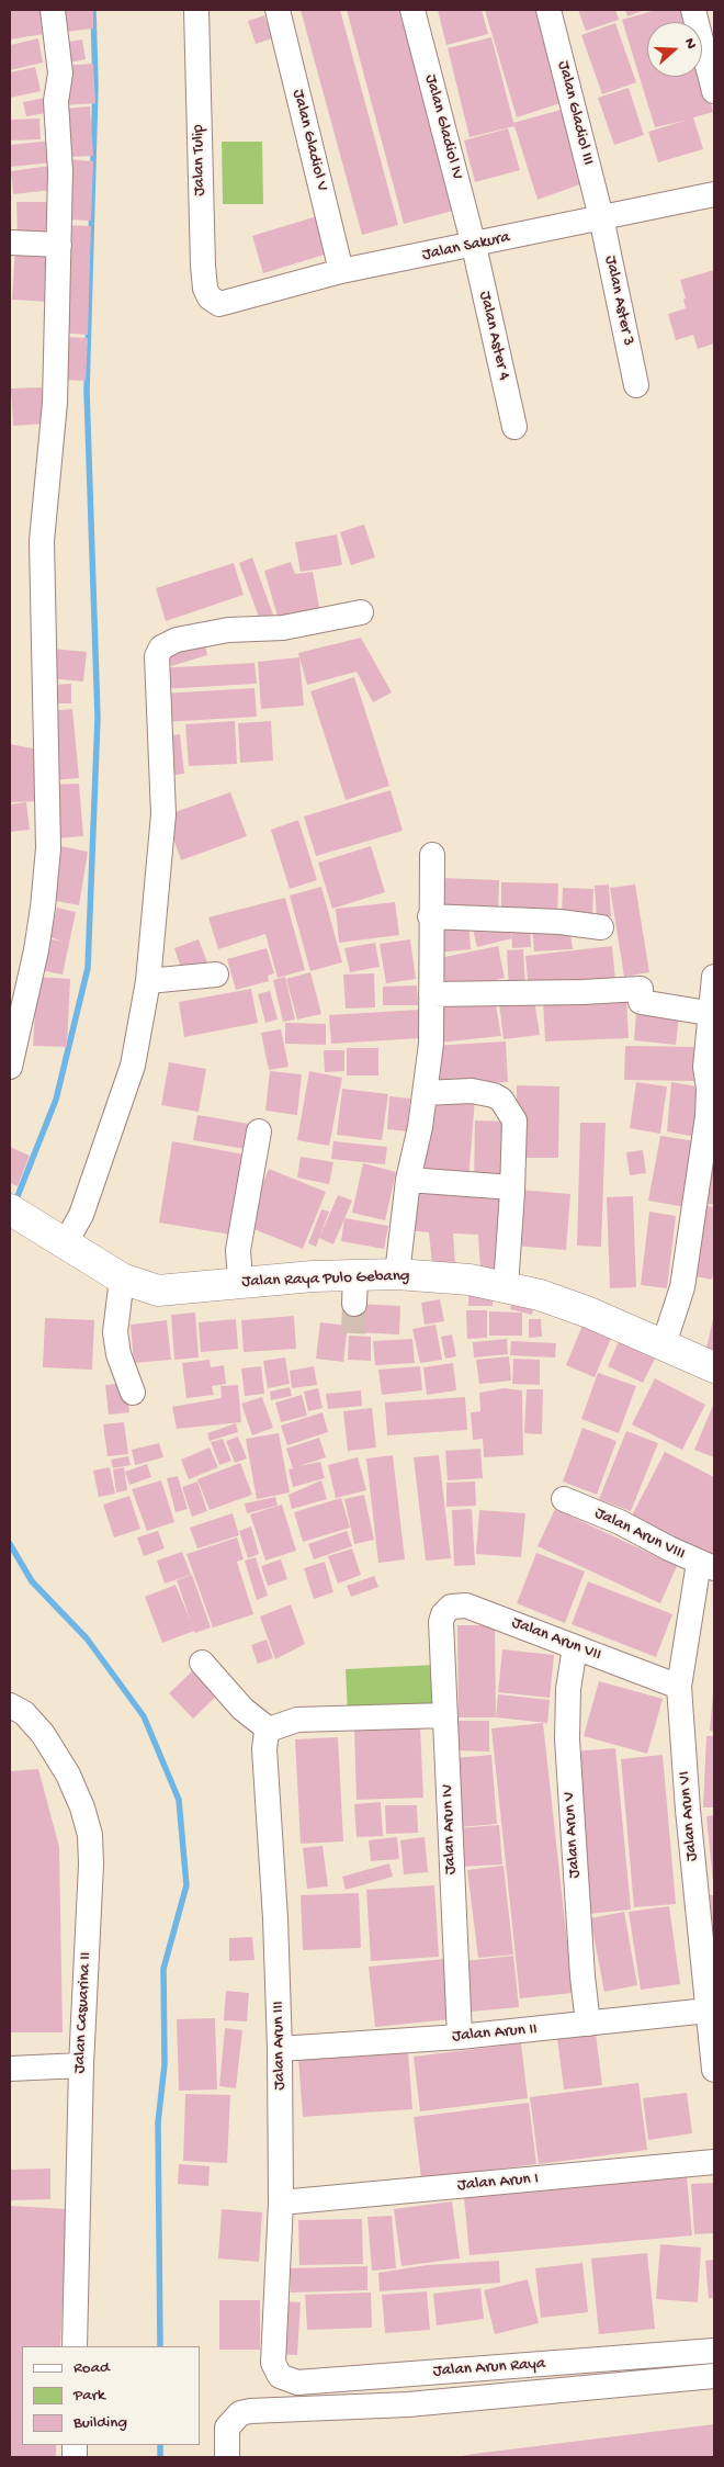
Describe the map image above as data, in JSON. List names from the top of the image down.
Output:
{
  "streets": {
    "main road": ["Jalan Raya Pulo Gebang"],
    "street": [
      "Jalan Gladiol III",
      "Jalan Gladiol IV",
      "Jalan Gladiol V",
      "Jalan Tulip",
      "Jalan Sakura",
      "Jalan Aster 3",
      "Jalan Aster 4",
      "Jalan Arun VIII",
      "Jalan Arun VII",
      "Jalan Arun VI",
      "Jalan Arun IV",
      "Jalan Arun V",
      "Jalan Casuarina II",
      "Jalan Arun II",
      "Jalan Arun III",
      "Jalan Arun I",
      "Jalan Arun Raya"
    ]
  },
  "crossings": [
    ["Jalan Gladiol III", "Jalan Sakura"],
    ["Jalan Gladiol III", "Jalan Aster 3"],
    ["Jalan Gladiol IV", "Jalan Sakura"],
    ["Jalan Gladiol IV", "Jalan Aster 4"],
    ["Jalan Gladiol V", "Jalan Sakura"],
    ["Jalan Tulip", "Jalan Sakura"],
    ["Jalan Sakura", "Jalan Aster 3"],
    ["Jalan Sakura", "Jalan Aster 4"],
    ["Jalan Arun VIII", "Jalan Arun VI"],
    ["Jalan Arun VII", "Jalan Arun VI"],
    ["Jalan Arun VII", "Jalan Arun IV"],
    ["Jalan Arun VII", "Jalan Arun V"],
    ["Jalan Arun VI", "Jalan Arun II"],
    ["Jalan Arun IV", "Jalan Arun II"],
    ["Jalan Arun V", "Jalan Arun II"],
    ["Jalan Arun II", "Jalan Arun III"],
    ["Jalan Arun III", "Jalan Arun I"],
    ["Jalan Arun III", "Jalan Arun Raya"]
  ],
  "legend": ["Road", "Park", "Building"],
  "north": "right"
}
